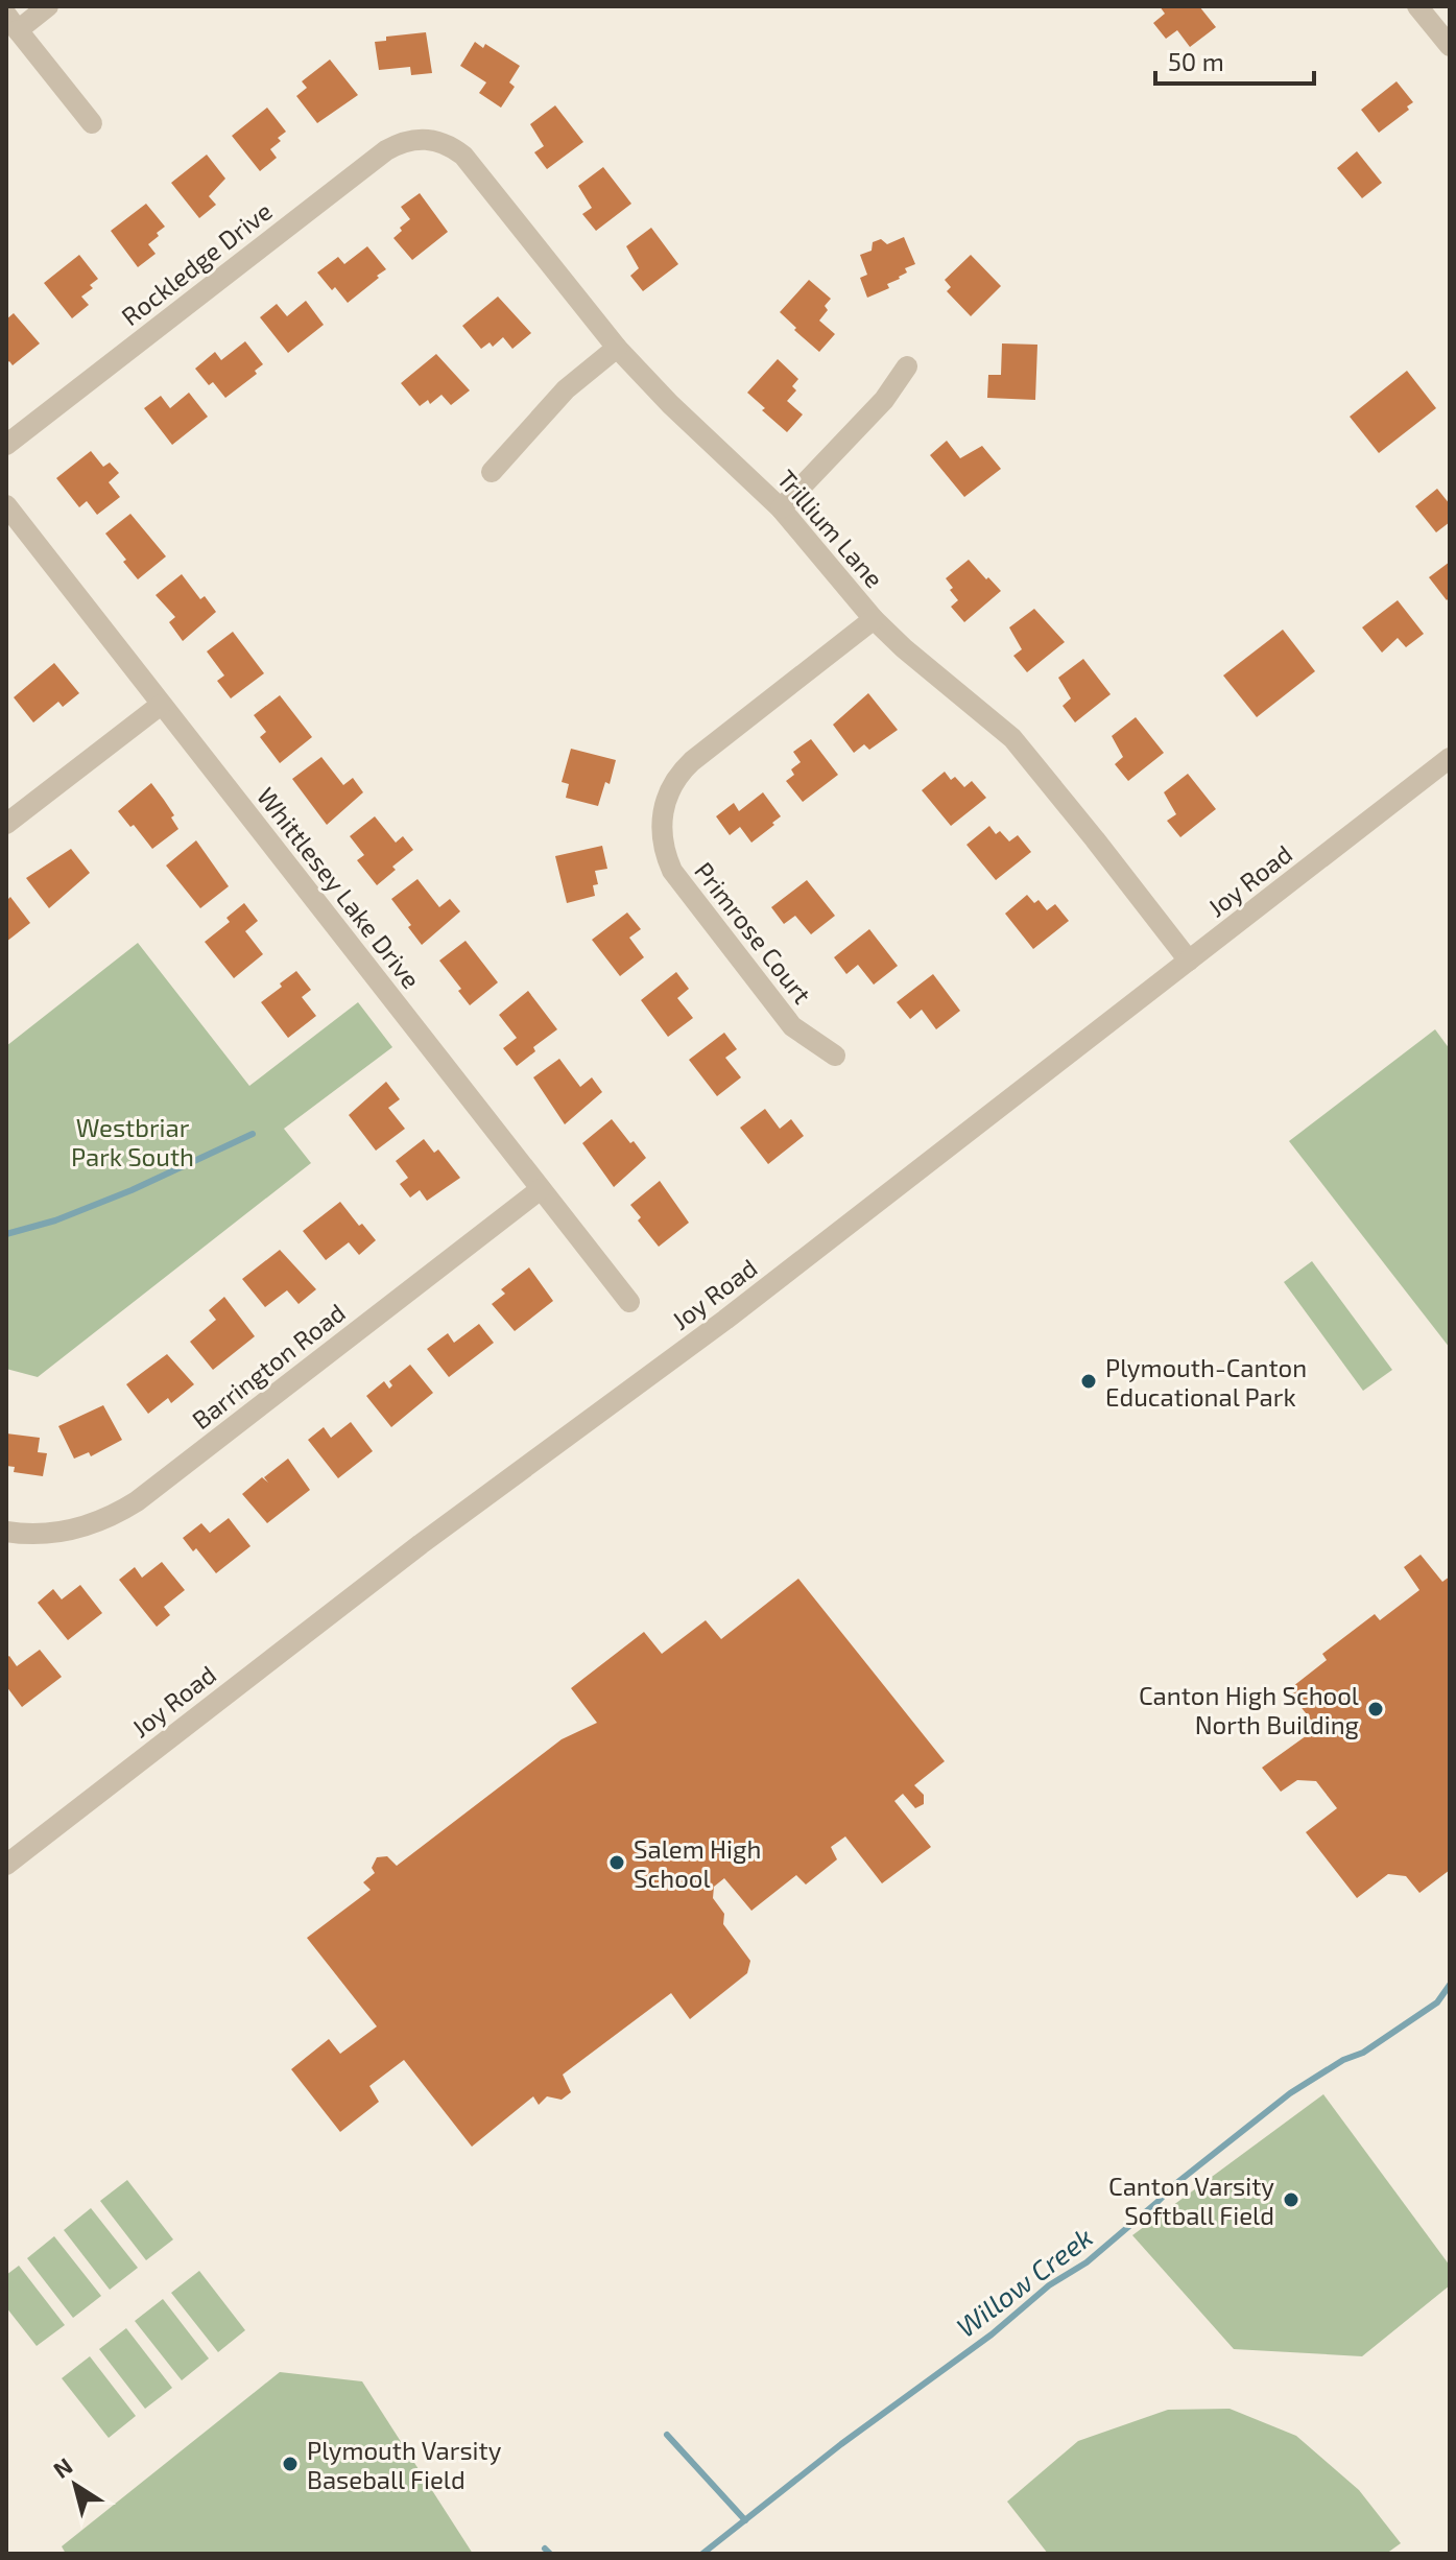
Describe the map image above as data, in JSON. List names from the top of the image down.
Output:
{
  "streets": {
    "street": [
      "Rockledge Drive",
      "Trillium Lane",
      "Joy Road",
      "Whittlesey Lake Drive",
      "Primrose Court",
      "Barrington Road"
    ]
  },
  "crossings": [
    ["Rockledge Drive", "Trillium Lane"],
    ["Trillium Lane", "Joy Road"],
    ["Trillium Lane", "Primrose Court"],
    ["Whittlesey Lake Drive", "Barrington Road"]
  ],
  "water": ["Willow Creek"],
  "parks": ["Westbriar Park South"],
  "places": [
    "Plymouth-Canton Educational Park",
    "Canton High School North Building",
    "Salem High School",
    "Canton Varsity Softball Field",
    "Plymouth Varsity Baseball Field"
  ],
  "scale_bar": "50 m",
  "north": "top left"
}
